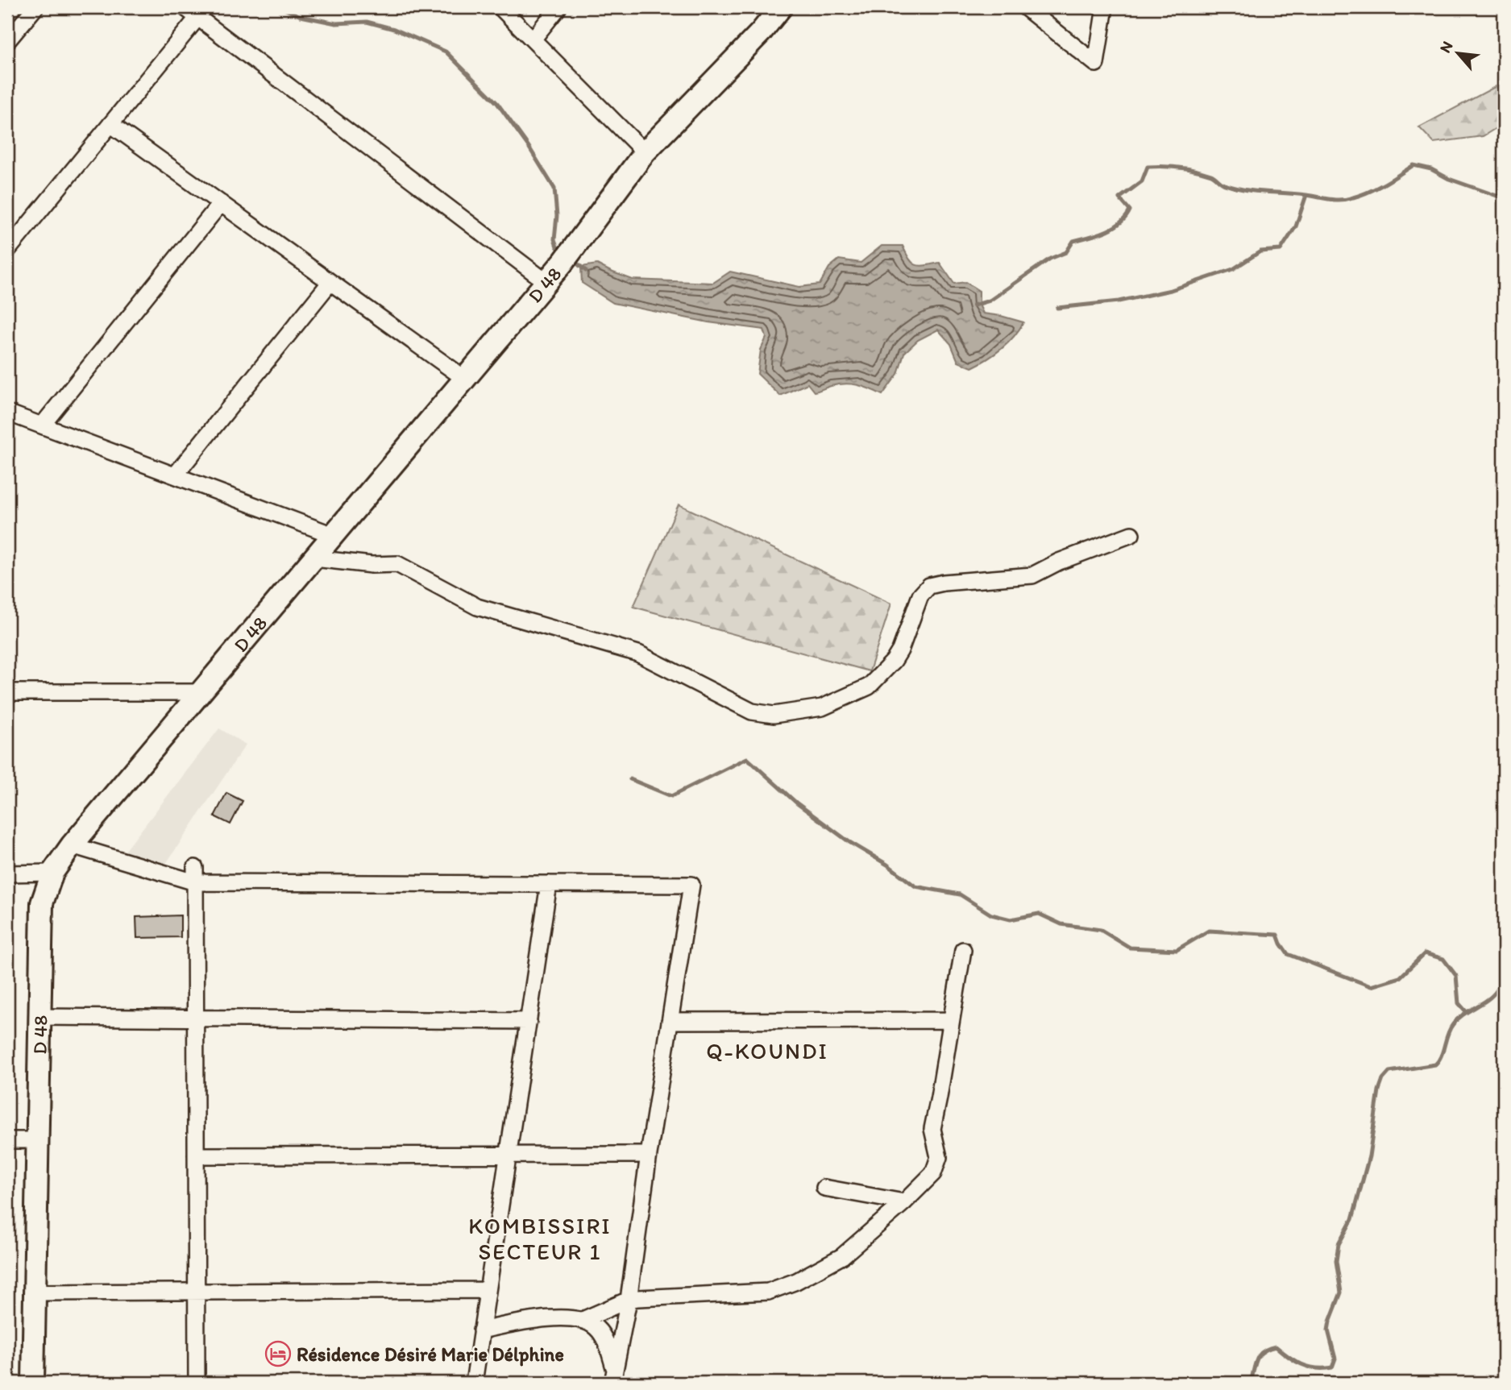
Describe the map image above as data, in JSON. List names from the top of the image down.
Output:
{
  "streets": {
    "street": ["D 48"]
  },
  "districts": ["Q-KOUNDI", "KOMBISSIRI SECTEUR 1"],
  "places": {
    "hotel": ["Résidence Désiré Marie Délphine"]
  },
  "north": "top left"
}
